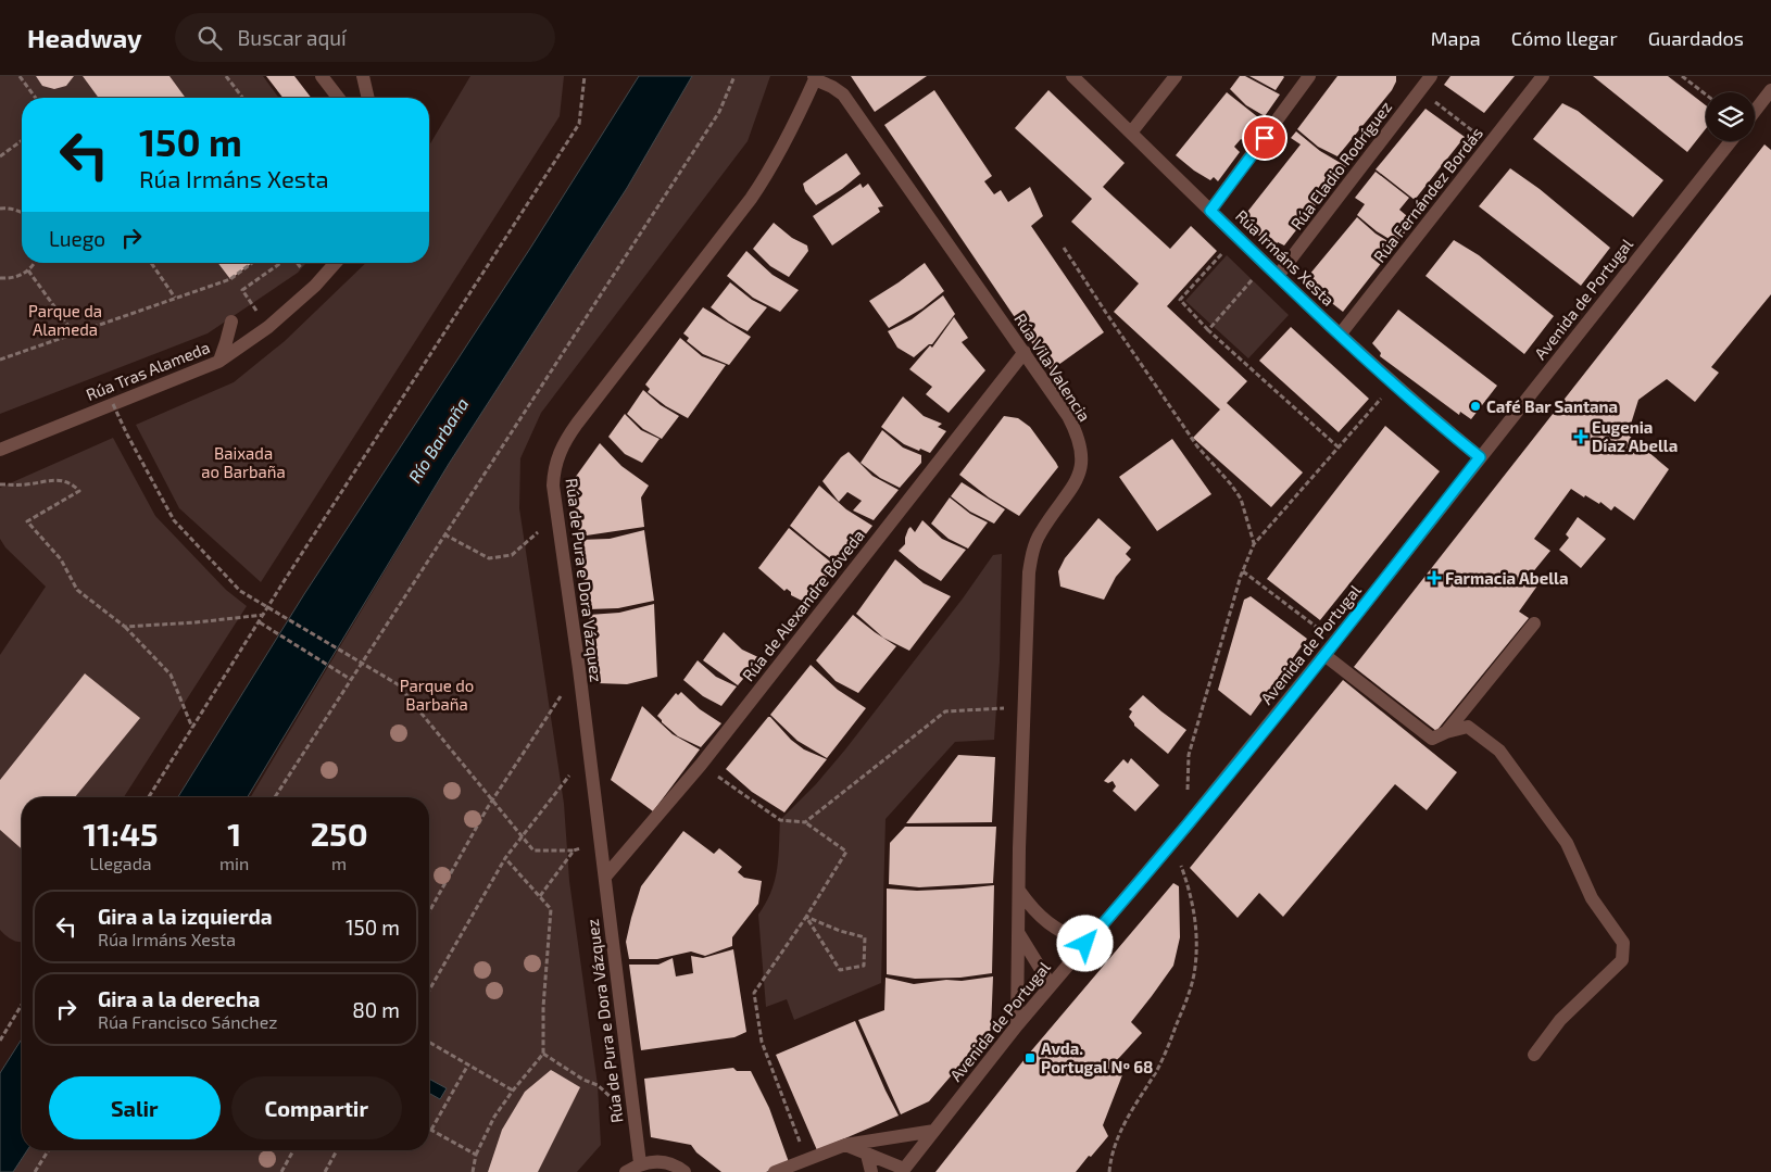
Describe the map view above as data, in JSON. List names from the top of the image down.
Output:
{
  "streets": {
    "street": [
      "Rúa Eladio Rodríguez",
      "Rúa Fernández Bordás",
      "Rúa Irmáns Xesta",
      "Avenida de Portugal",
      "Rúa Vila Valencia",
      "Rúa Tras Alameda",
      "Rúa de Pura e Dora Vázquez",
      "Rúa de Alexandre Bóveda"
    ]
  },
  "crossings": [
    ["Rúa Eladio Rodríguez", "Rúa Irmáns Xesta"],
    ["Rúa Fernández Bordás", "Rúa Irmáns Xesta"],
    ["Rúa Irmáns Xesta", "Avenida de Portugal"],
    ["Avenida de Portugal", "Rúa Vila Valencia"],
    ["Rúa Vila Valencia", "Rúa de Pura e Dora Vázquez"],
    ["Rúa Vila Valencia", "Rúa de Alexandre Bóveda"],
    ["Rúa de Pura e Dora Vázquez", "Rúa de Alexandre Bóveda"]
  ],
  "water": ["Río Barbaña"],
  "parks": ["Parque da Alameda", "Baixada ao Barbaña", "Parque do Barbaña"],
  "places": {
    "other": ["Café Bar Santana"],
    "health": ["Eugenia Díaz Abella", "Farmacia Abella"],
    "transit": ["Avda. Portugal Nº 68"]
  },
  "page": {
    "header": "Headway",
    "search": "Buscar aquí",
    "nav": ["Mapa", "Cómo llegar", "Guardados"],
    "turn": ["150 m", "Rúa Irmáns Xesta"],
    "then": "Luego",
    "eta": [
      "11:45",
      "Llegada",
      "1",
      "min",
      "250",
      "m"
    ],
    "list": [
      {
        "name": "Gira a la izquierda",
        "note": "Rúa Irmáns Xesta",
        "value": "150 m"
      },
      {
        "name": "Gira a la derecha",
        "note": "Rúa Francisco Sánchez",
        "value": "80 m"
      }
    ],
    "buttons": ["Salir", "Compartir"]
  }
}
